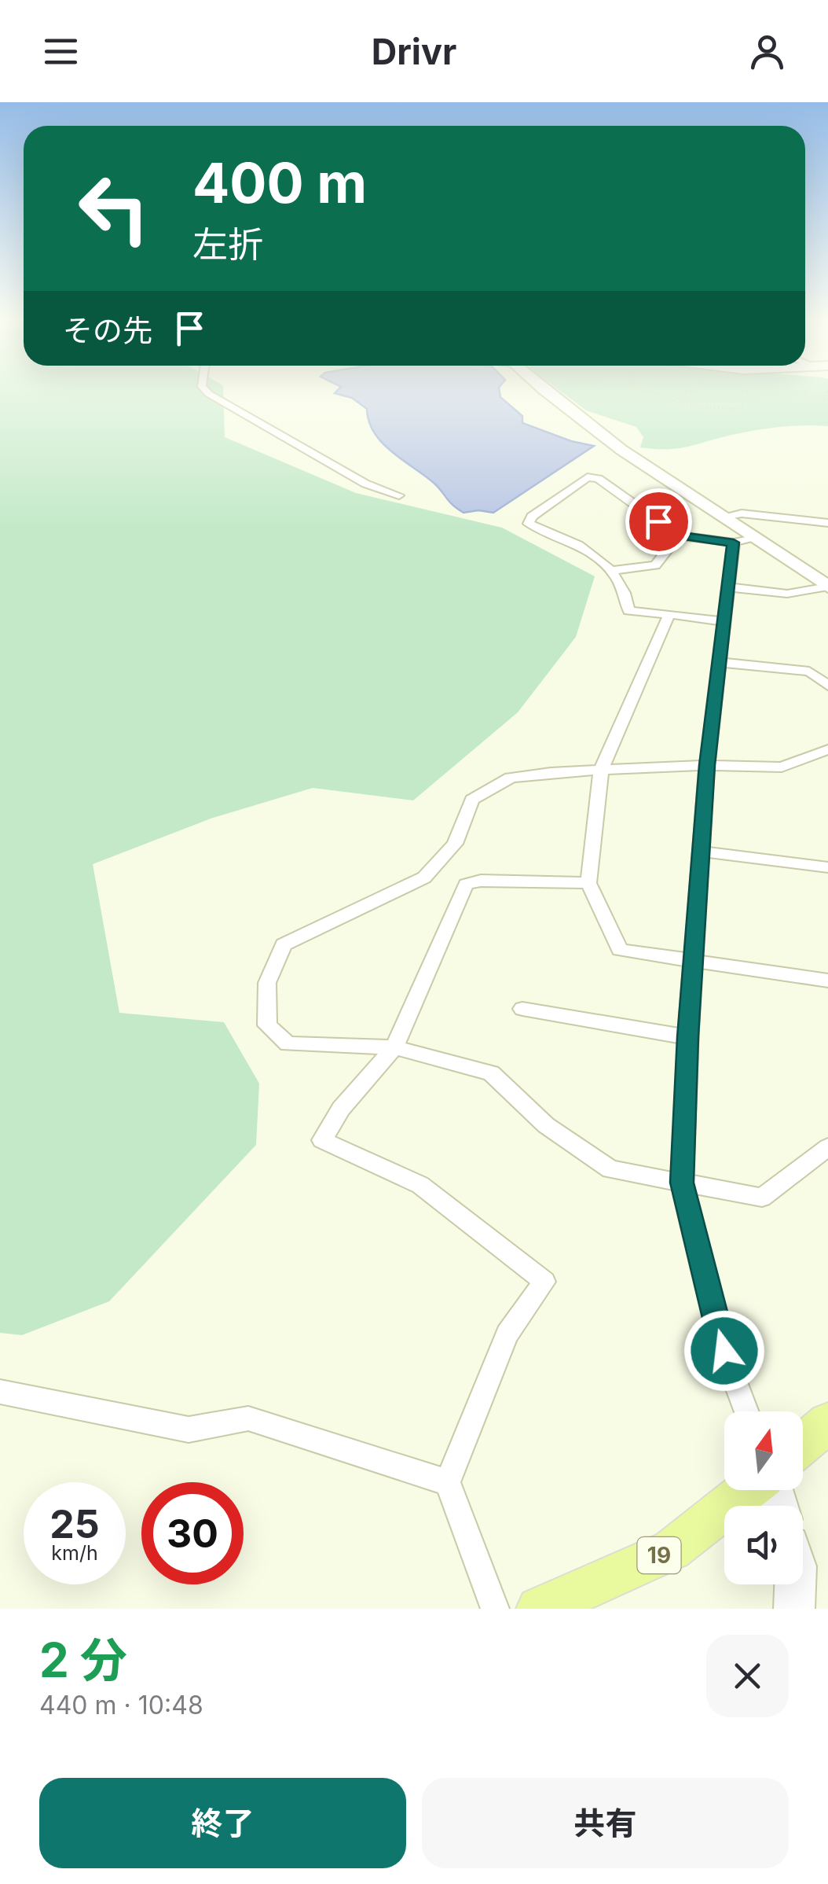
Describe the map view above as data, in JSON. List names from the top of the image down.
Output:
{
  "streets": {
    "main road": ["19"]
  },
  "north": "top",
  "page": {
    "header": "Drivr",
    "turn": ["400 m", "左折"],
    "then": "その先",
    "speed": "25 km/h",
    "limit": "30",
    "heading": ["2 分", "440 m · 10:48"],
    "buttons": ["終了", "共有"]
  }
}
